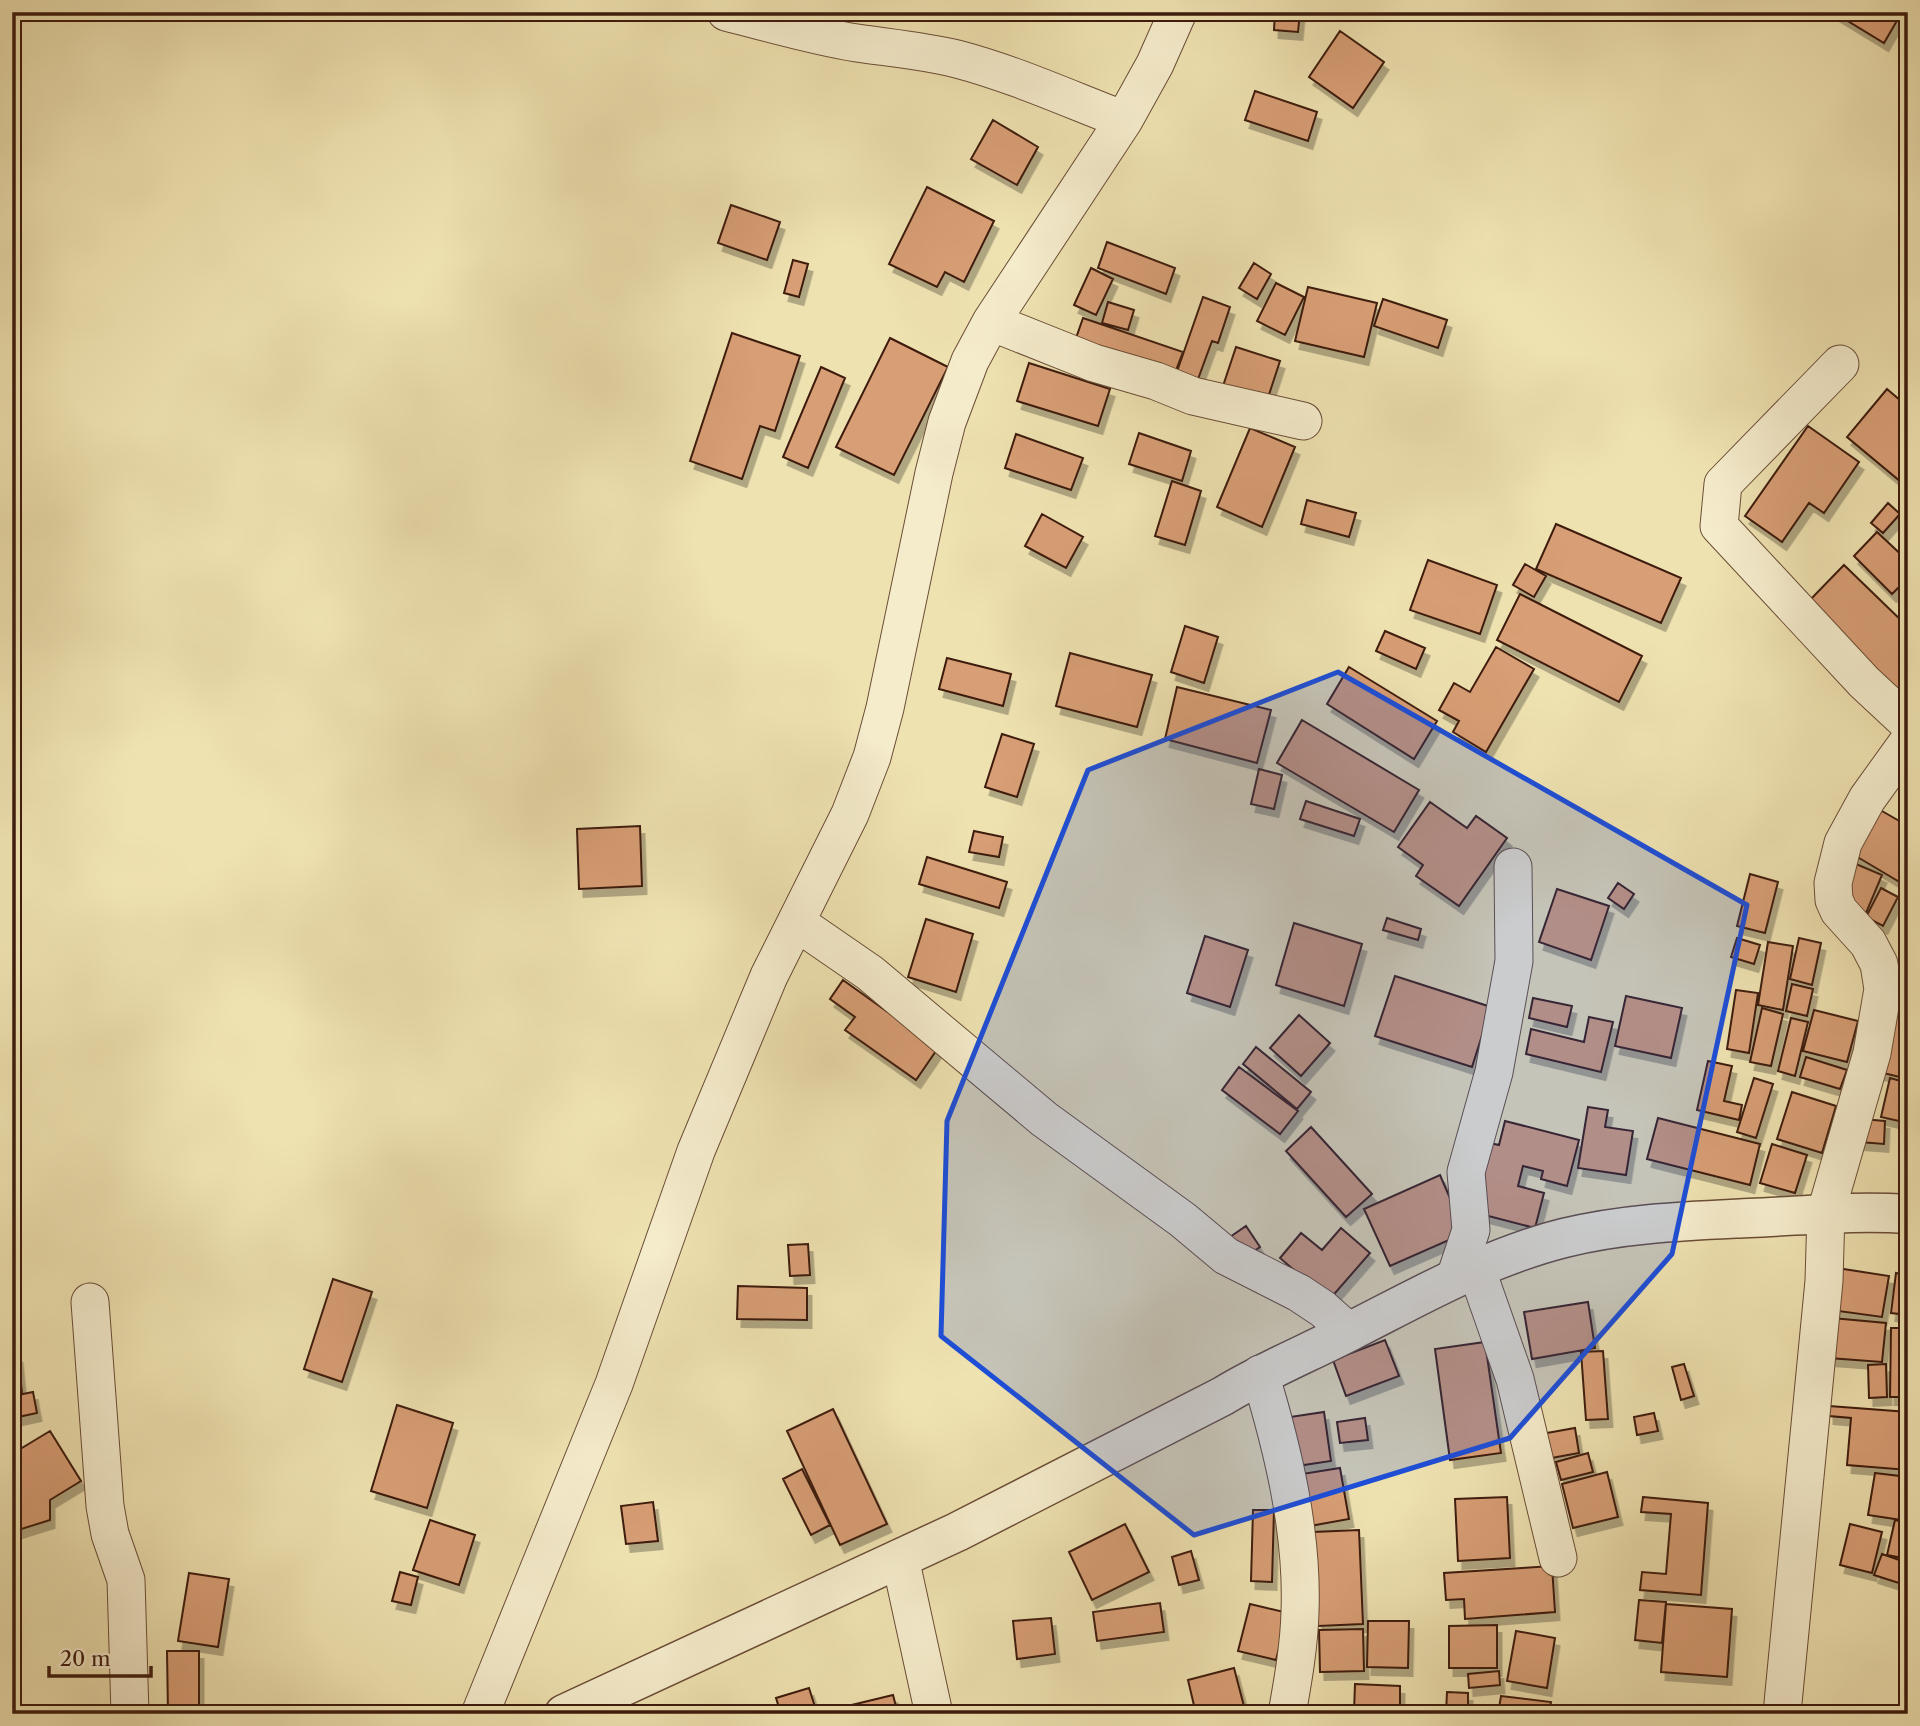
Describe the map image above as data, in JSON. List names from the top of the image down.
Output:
{
  "scale_bar": "20 m"
}
